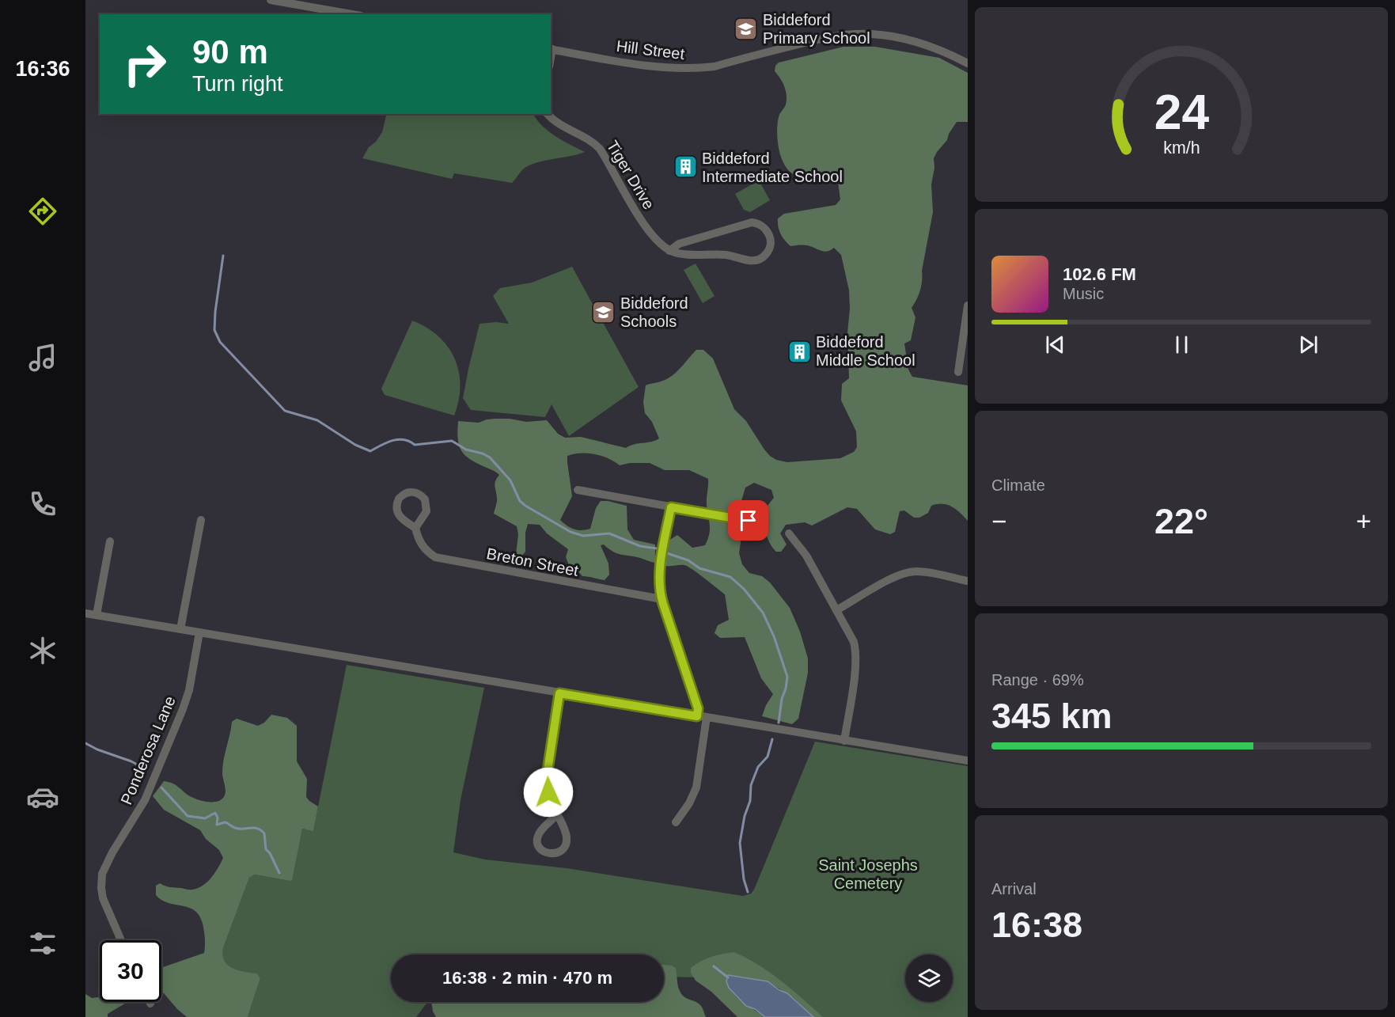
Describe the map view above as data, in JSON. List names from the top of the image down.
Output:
{
  "streets": {
    "street": [
      "Hill Street",
      "Tiger Drive",
      "Breton Street",
      "Ponderosa Lane"
    ]
  },
  "parks": ["Saint Josephs Cemetery"],
  "places": {
    "school or university": ["Biddeford Primary School", "Biddeford Schools"],
    "building": ["Biddeford Intermediate School", "Biddeford Middle School"]
  },
  "page": {
    "tabs": "16:36",
    "turn": ["90 m", "Turn right"],
    "song": ["102.6 FM", "Music"],
    "tile": [
      "Climate",
      ["Range · 69%", "345 km"],
      ["Arrival", "16:38"]
    ],
    "heat": ["−", "22°", "+"],
    "limit": "30",
    "trip": "16:38 · 2 min · 470 m",
    "gauge": ["24", "km/h"]
  }
}
